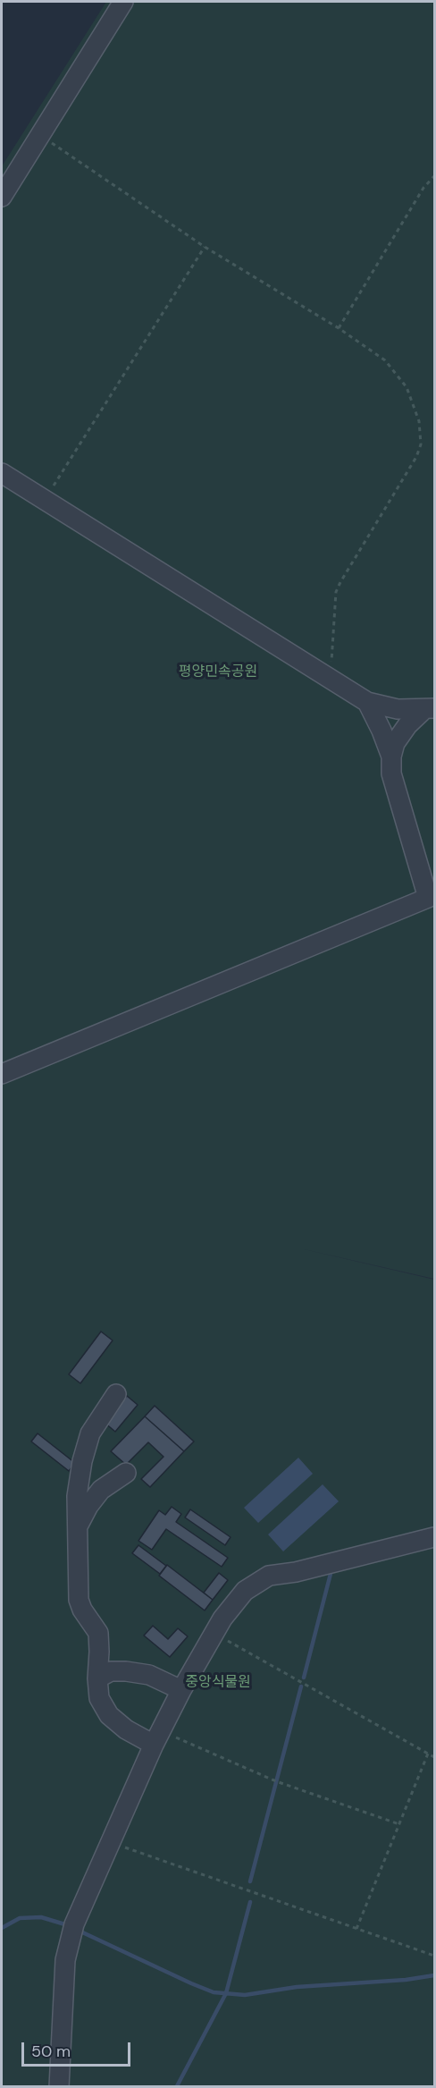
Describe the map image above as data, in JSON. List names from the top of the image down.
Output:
{
  "parks": ["평양민속공원", "중앙식물원"],
  "scale_bar": "50 m"
}
